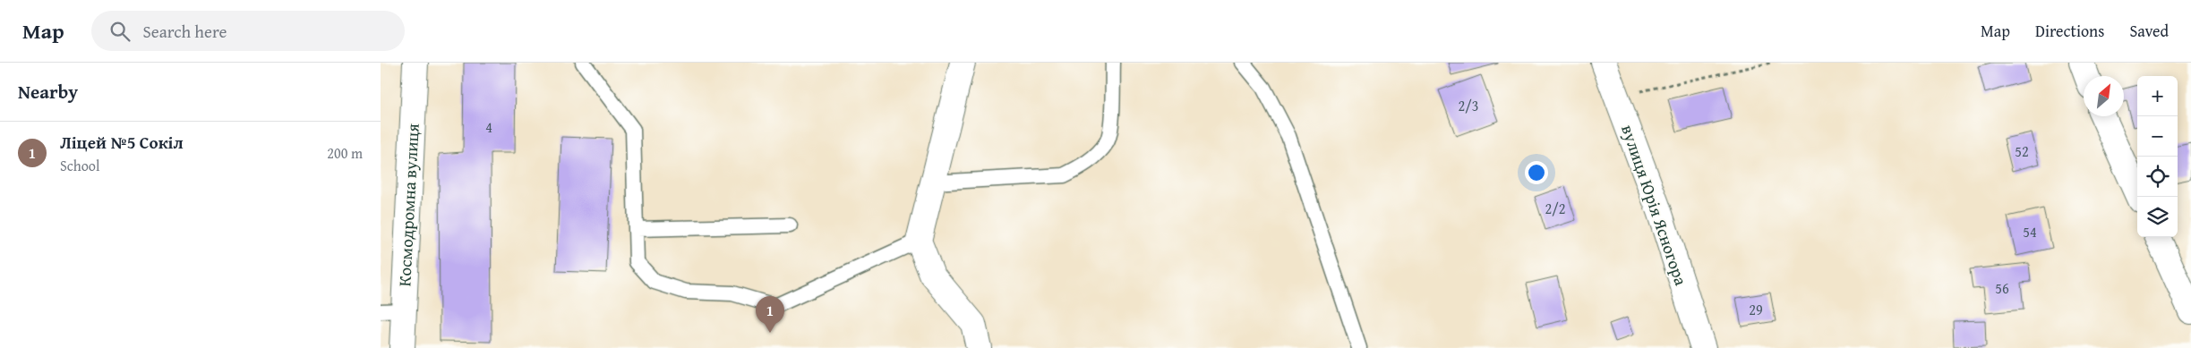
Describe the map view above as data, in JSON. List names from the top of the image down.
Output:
{
  "streets": {
    "street": ["Космодромна вулиця", "вулиця Юрія Ясногора"]
  },
  "house_numbers": [
    "2/3",
    "4",
    "52",
    "2/2",
    "54",
    "56",
    "29"
  ],
  "north": "top right",
  "page": {
    "header": "Map",
    "search": "Search here",
    "nav": ["Map", "Directions", "Saved"],
    "heading": "Nearby",
    "map_buttons": ["+", "−"],
    "list": [
      {
        "mark": "1",
        "name": "Ліцей №5 Сокіл",
        "note": "School",
        "value": "200 m"
      }
    ],
    "pins": "1"
  }
}
